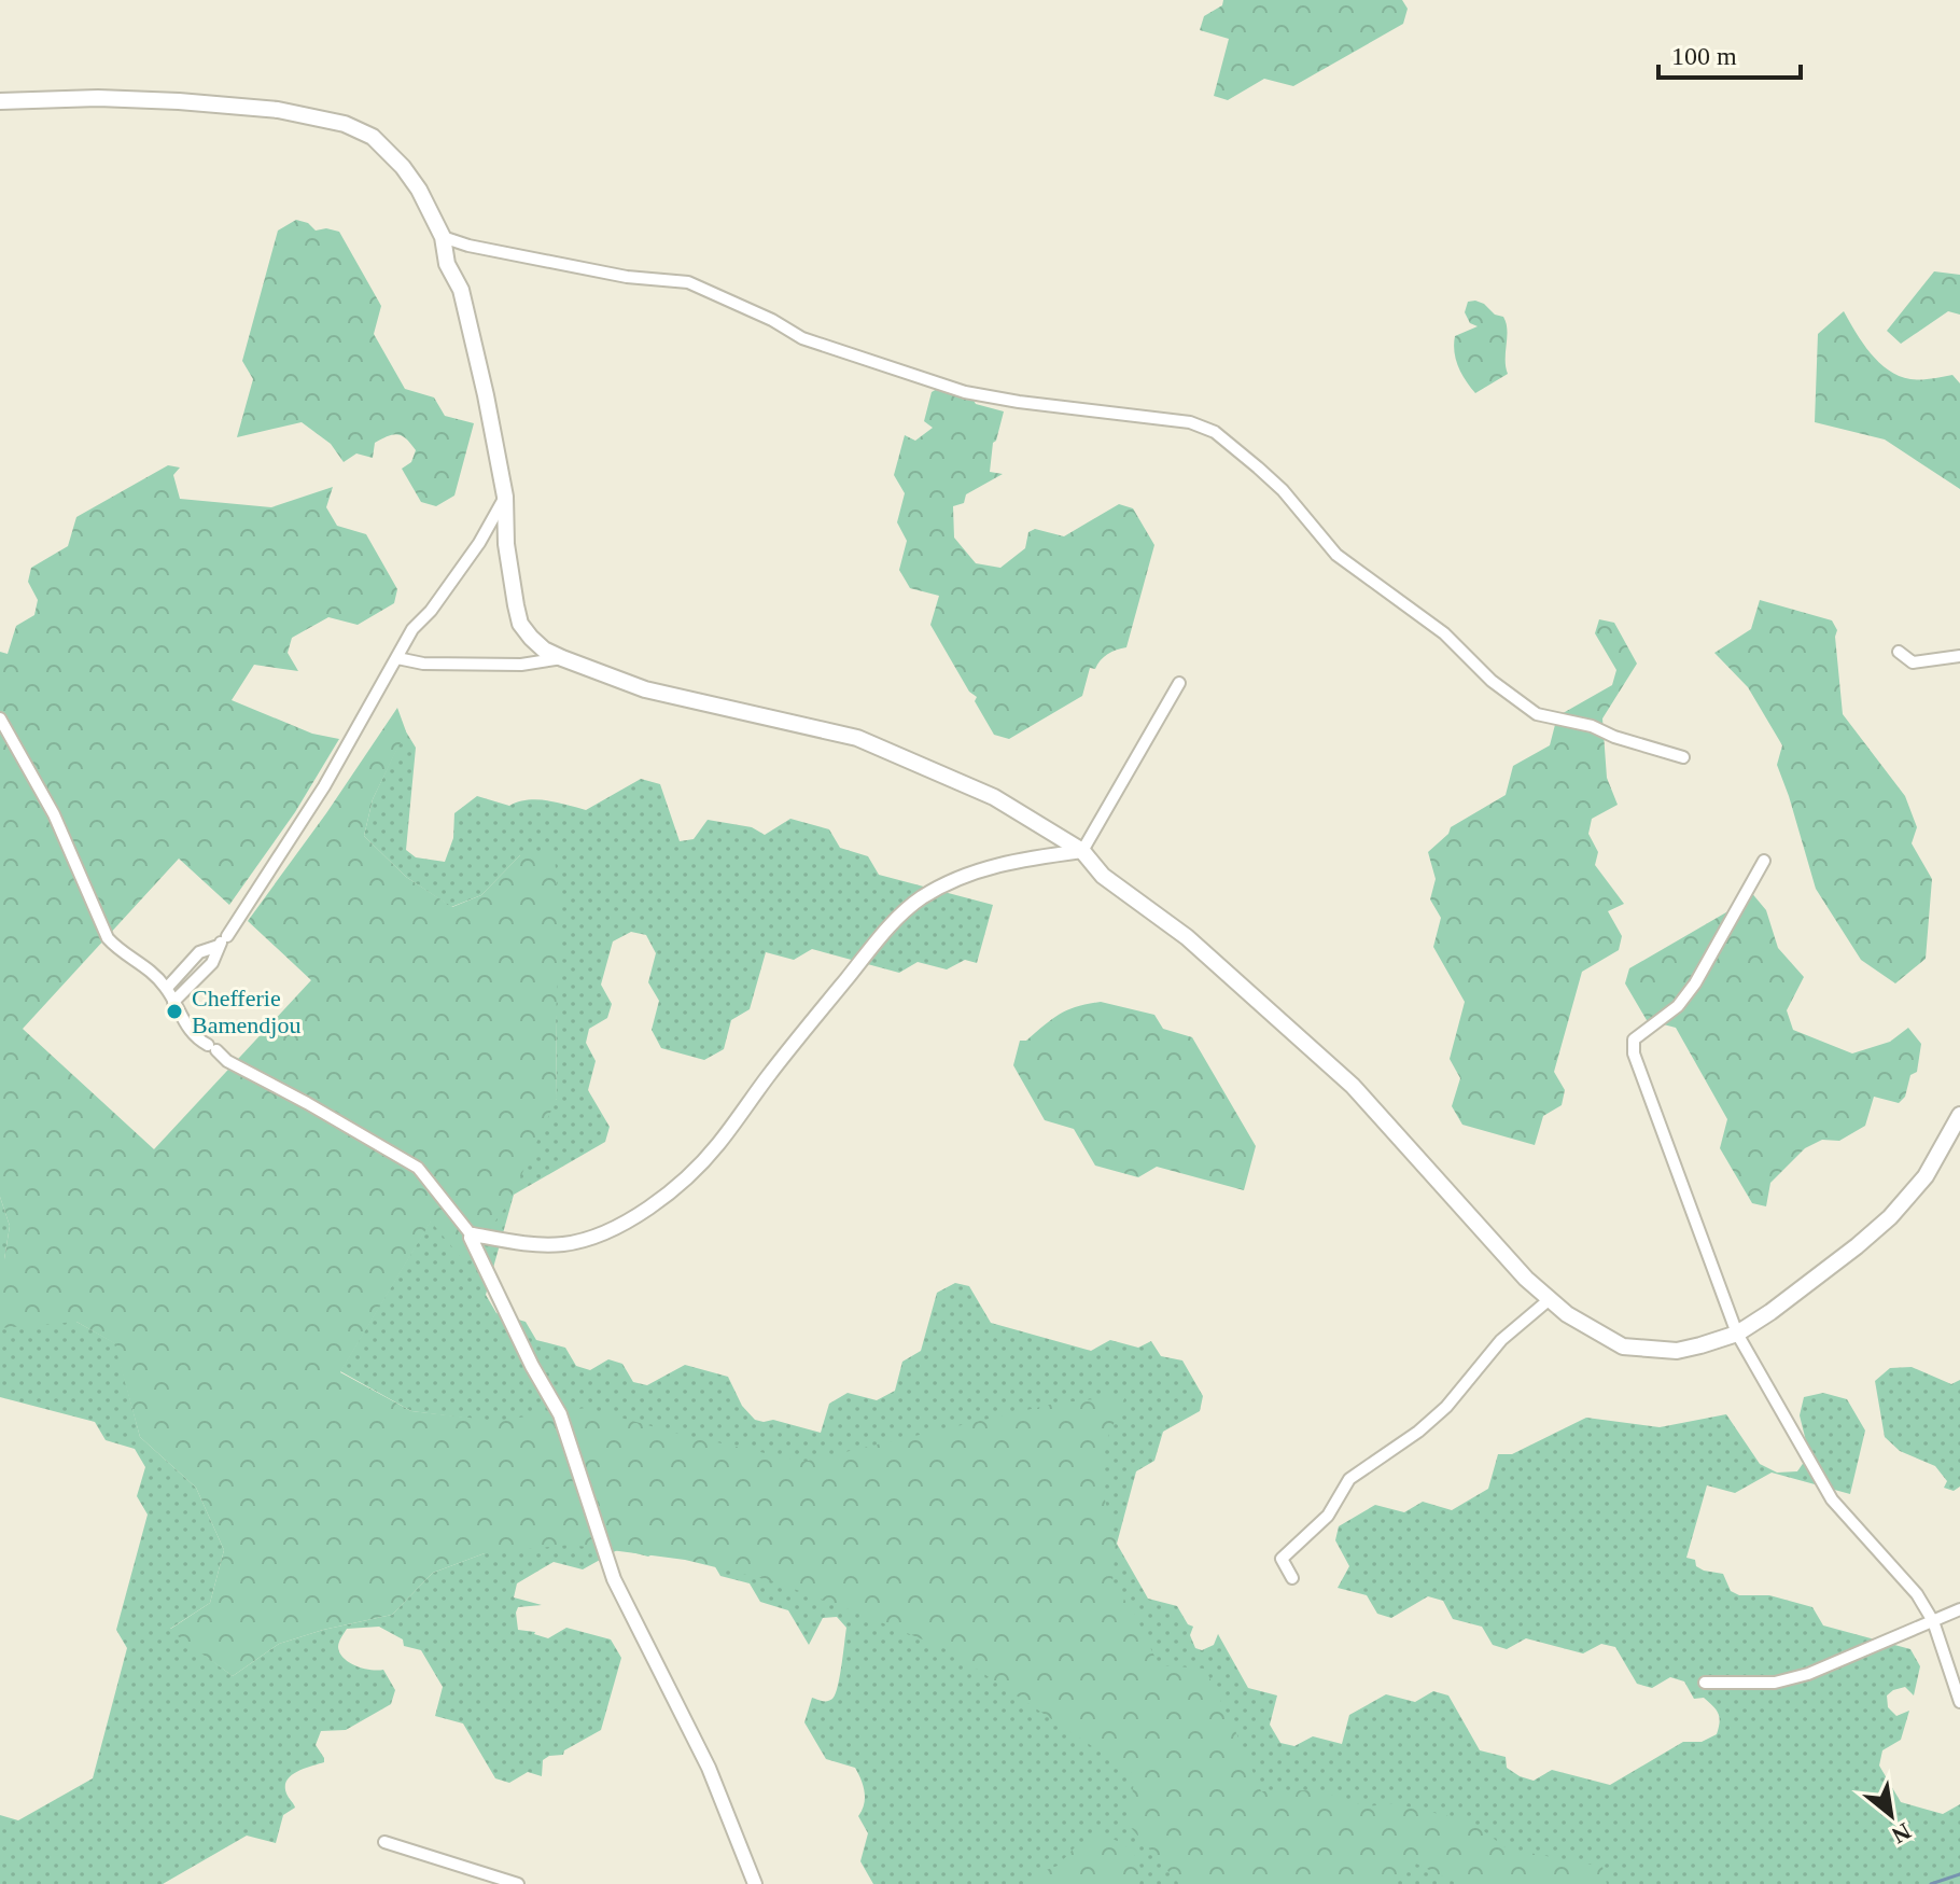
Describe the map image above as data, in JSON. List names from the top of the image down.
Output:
{
  "places": ["Chefferie Bamendjou"],
  "scale_bar": "100 m",
  "north": "bottom right"
}
